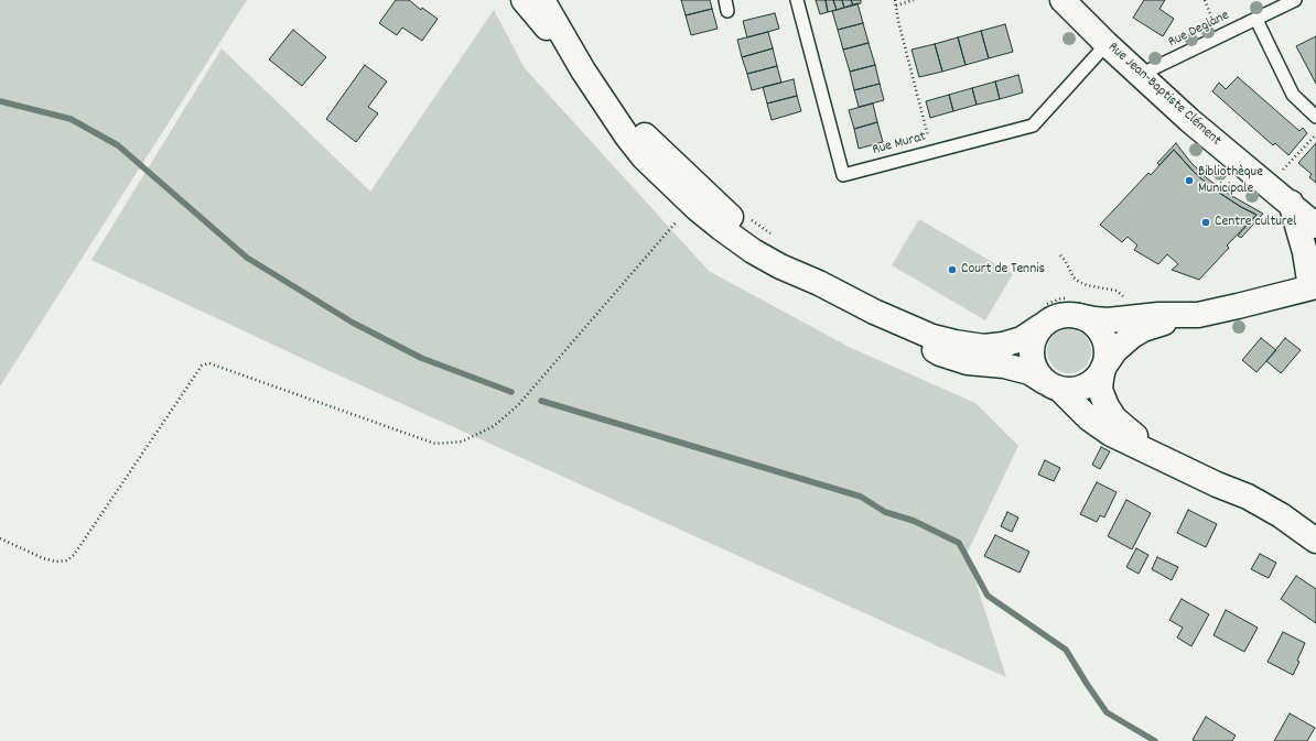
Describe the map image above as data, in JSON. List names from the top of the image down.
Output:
{
  "streets": {
    "main road": ["Rue Jean-Baptiste Clément"],
    "lane": ["Rue Deglane", "Rue Murat"]
  },
  "crossings": [
    ["Rue Deglane", "Rue Jean-Baptiste Clément"],
    ["Rue Jean-Baptiste Clément", "Rue Murat"]
  ],
  "places": ["Bibliothèque Municipale", "Centre culturel", "Court de Tennis"]
}
